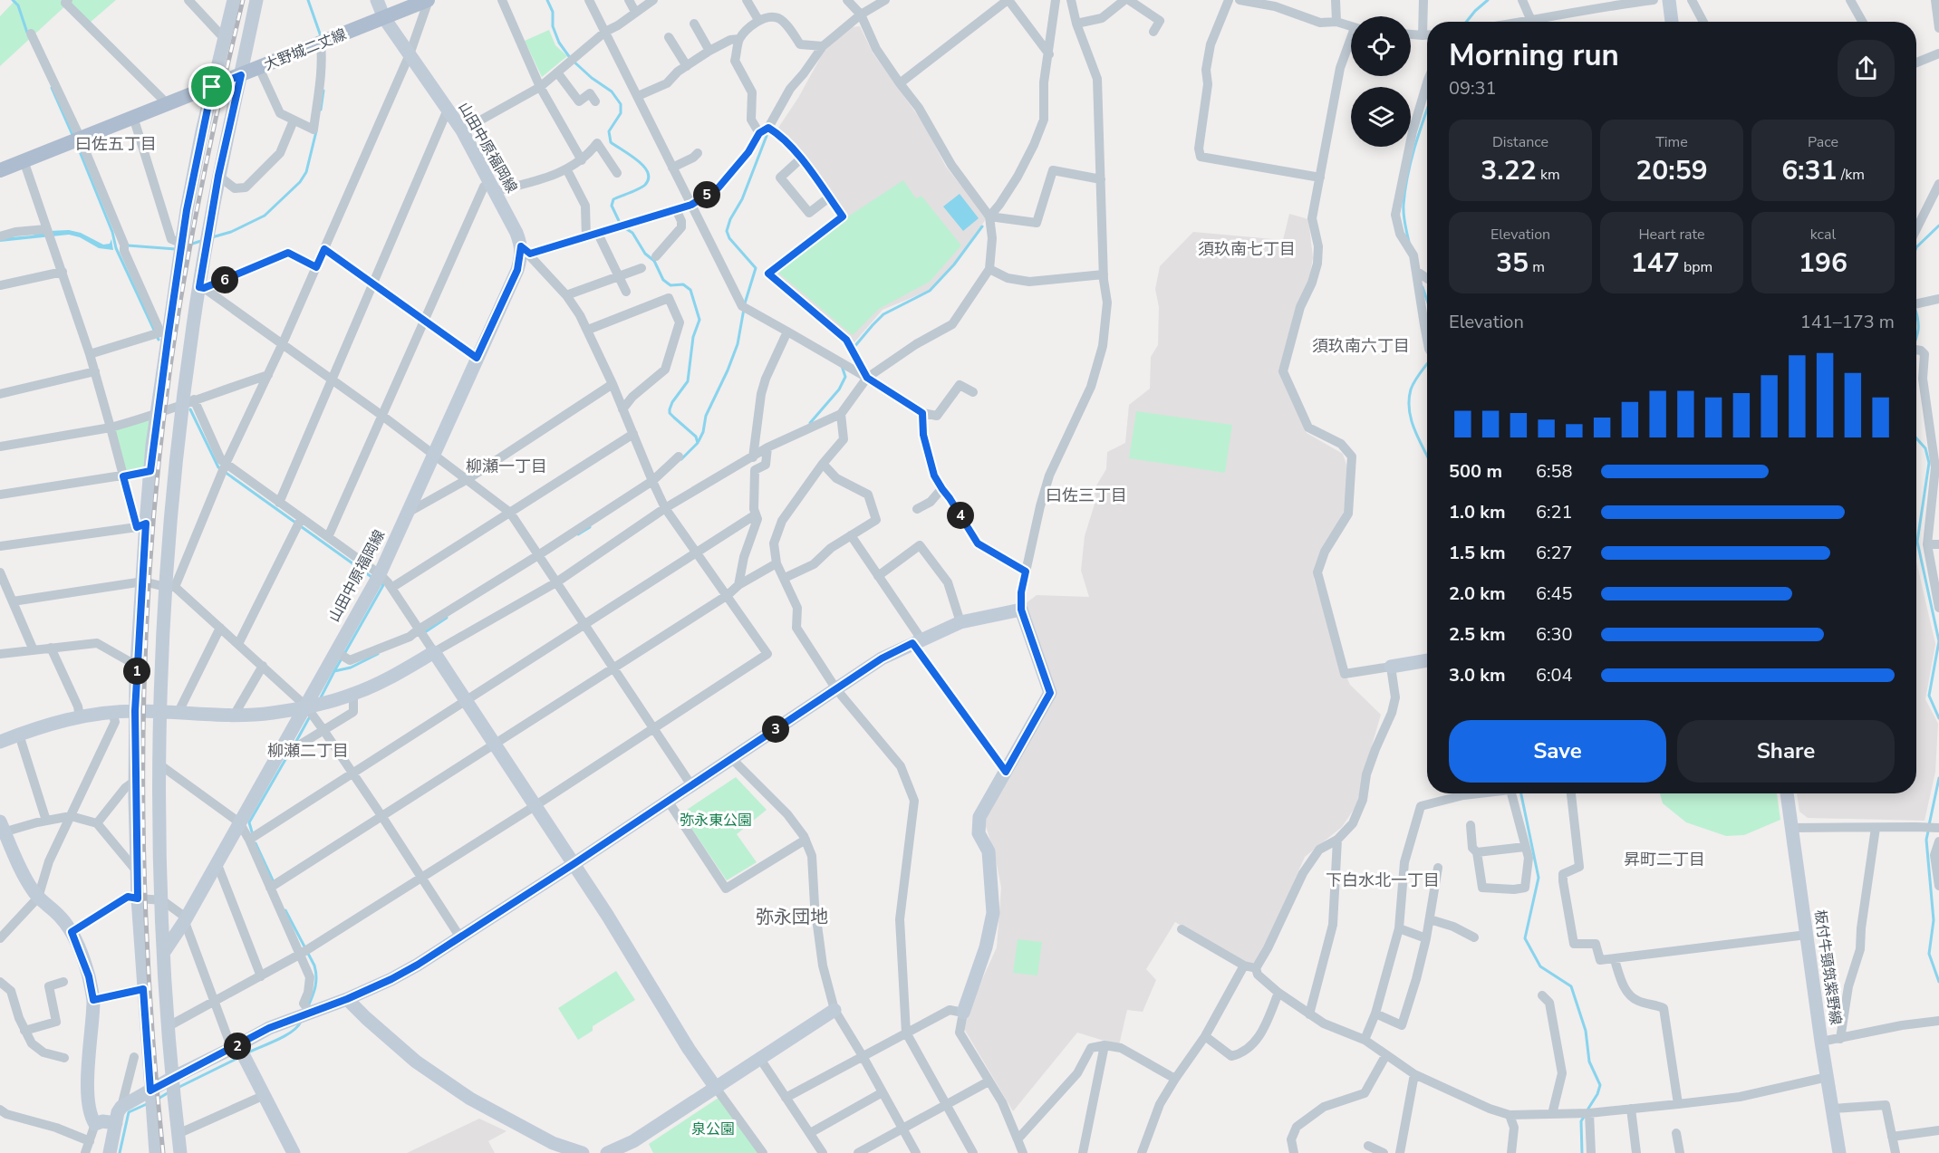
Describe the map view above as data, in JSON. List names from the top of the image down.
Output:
{
  "streets": {
    "main road": ["大野城二丈線"],
    "street": ["山田中原福岡線", "板付牛頸筑紫野線"]
  },
  "crossings": [
    ["大野城二丈線", "山田中原福岡線"]
  ],
  "districts": [
    "曰佐五丁目",
    "須玖南七丁目",
    "須玖南六丁目",
    "柳瀬一丁目",
    "曰佐三丁目",
    "柳瀬二丁目",
    "昇町二丁目",
    "下白水北一丁目",
    "弥永団地"
  ],
  "parks": ["弥永東公園", "泉公園"],
  "page": {
    "heading": ["Morning run", "09:31"],
    "stats": [
      ["Distance", "3.22 km"],
      ["Time", "20:59"],
      ["Pace", "6:31 /km"],
      ["Elevation", "35 m"],
      ["Heart rate", "147 bpm"],
      ["kcal", "196"]
    ],
    "pins": [
      "5",
      "6",
      "4",
      "1",
      "3",
      "2"
    ],
    "chart": ["Elevation", "141–173 m"],
    "list": [
      {
        "name": "500 m",
        "note": "6:58"
      },
      {
        "name": "1.0 km",
        "note": "6:21"
      },
      {
        "name": "1.5 km",
        "note": "6:27"
      },
      {
        "name": "2.0 km",
        "note": "6:45"
      },
      {
        "name": "2.5 km",
        "note": "6:30"
      },
      {
        "name": "3.0 km",
        "note": "6:04"
      }
    ],
    "buttons": ["Save", "Share"]
  }
}
